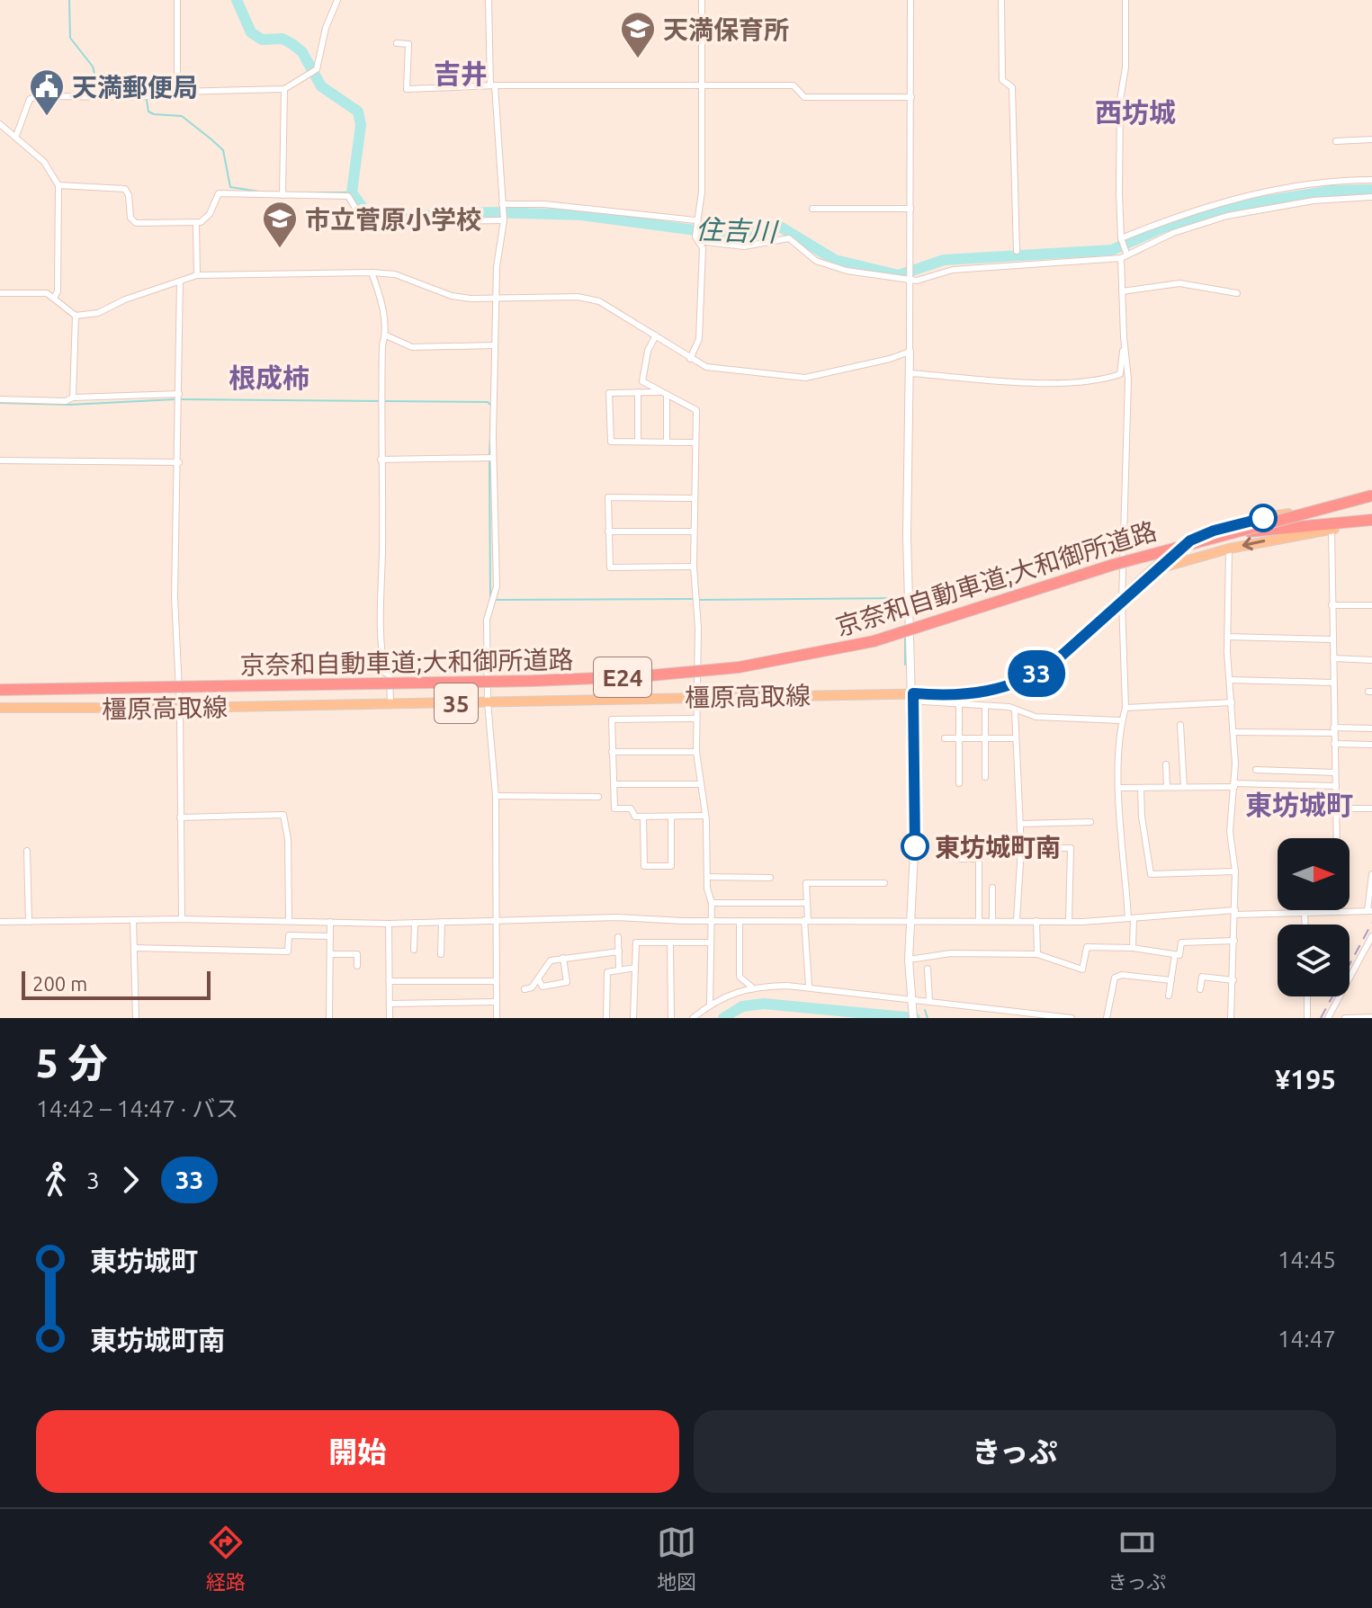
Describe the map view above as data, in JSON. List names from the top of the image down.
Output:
{
  "streets": {
    "highway": ["京奈和自動車道;大和御所道路", "E24"],
    "main road": ["橿原高取線", "35"]
  },
  "crossings": [
    ["京奈和自動車道;大和御所道路", "E24"],
    ["E24", "橿原高取線"]
  ],
  "districts": [
    "吉井",
    "西坊城",
    "根成柿",
    "東坊城町"
  ],
  "water": ["住吉川"],
  "places": {
    "school or university": ["天満保育所", "市立菅原小学校"],
    "public building": ["天満郵便局"],
    "other": ["東坊城町南"]
  },
  "lines": ["bus line 33"],
  "scale_bar": "200 m",
  "north": "right",
  "page": {
    "on_map": "33",
    "scale": "200 m",
    "heading": ["5 分", "14:42 – 14:47 · バス", "¥195"],
    "legs": ["3", "33"],
    "list": [
      {
        "name": "東坊城町",
        "value": "14:45"
      },
      {
        "name": "東坊城町南",
        "value": "14:47"
      }
    ],
    "buttons": ["開始", "きっぷ"],
    "tabs": ["経路", "地図", "きっぷ"]
  }
}
